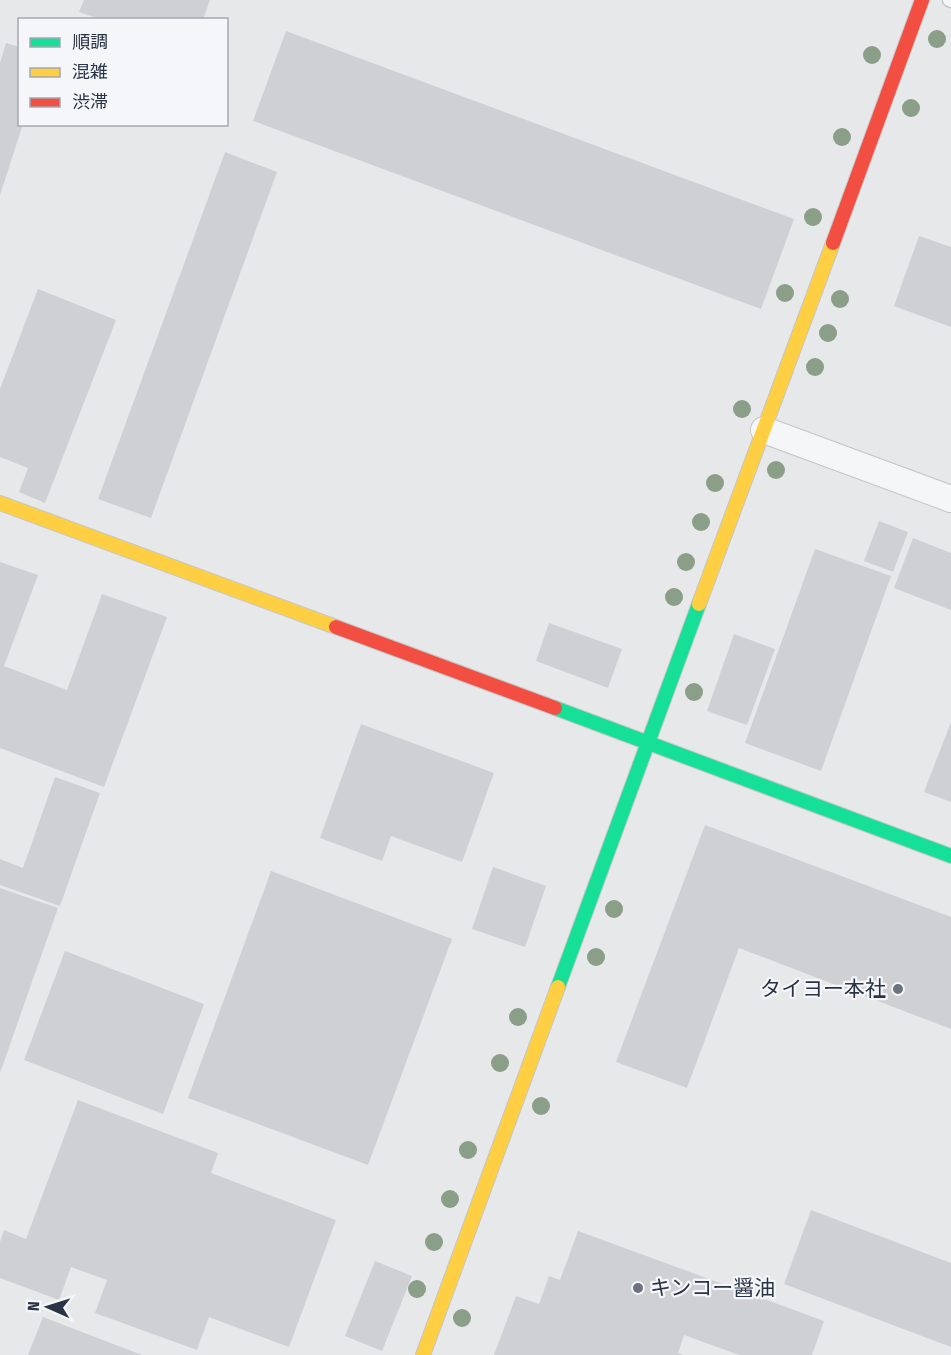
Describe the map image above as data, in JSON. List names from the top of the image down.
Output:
{
  "places": ["タイヨー本社", "キンコー醤油"],
  "legend": ["順調", "混雑", "渋滞"],
  "north": "left"
}
